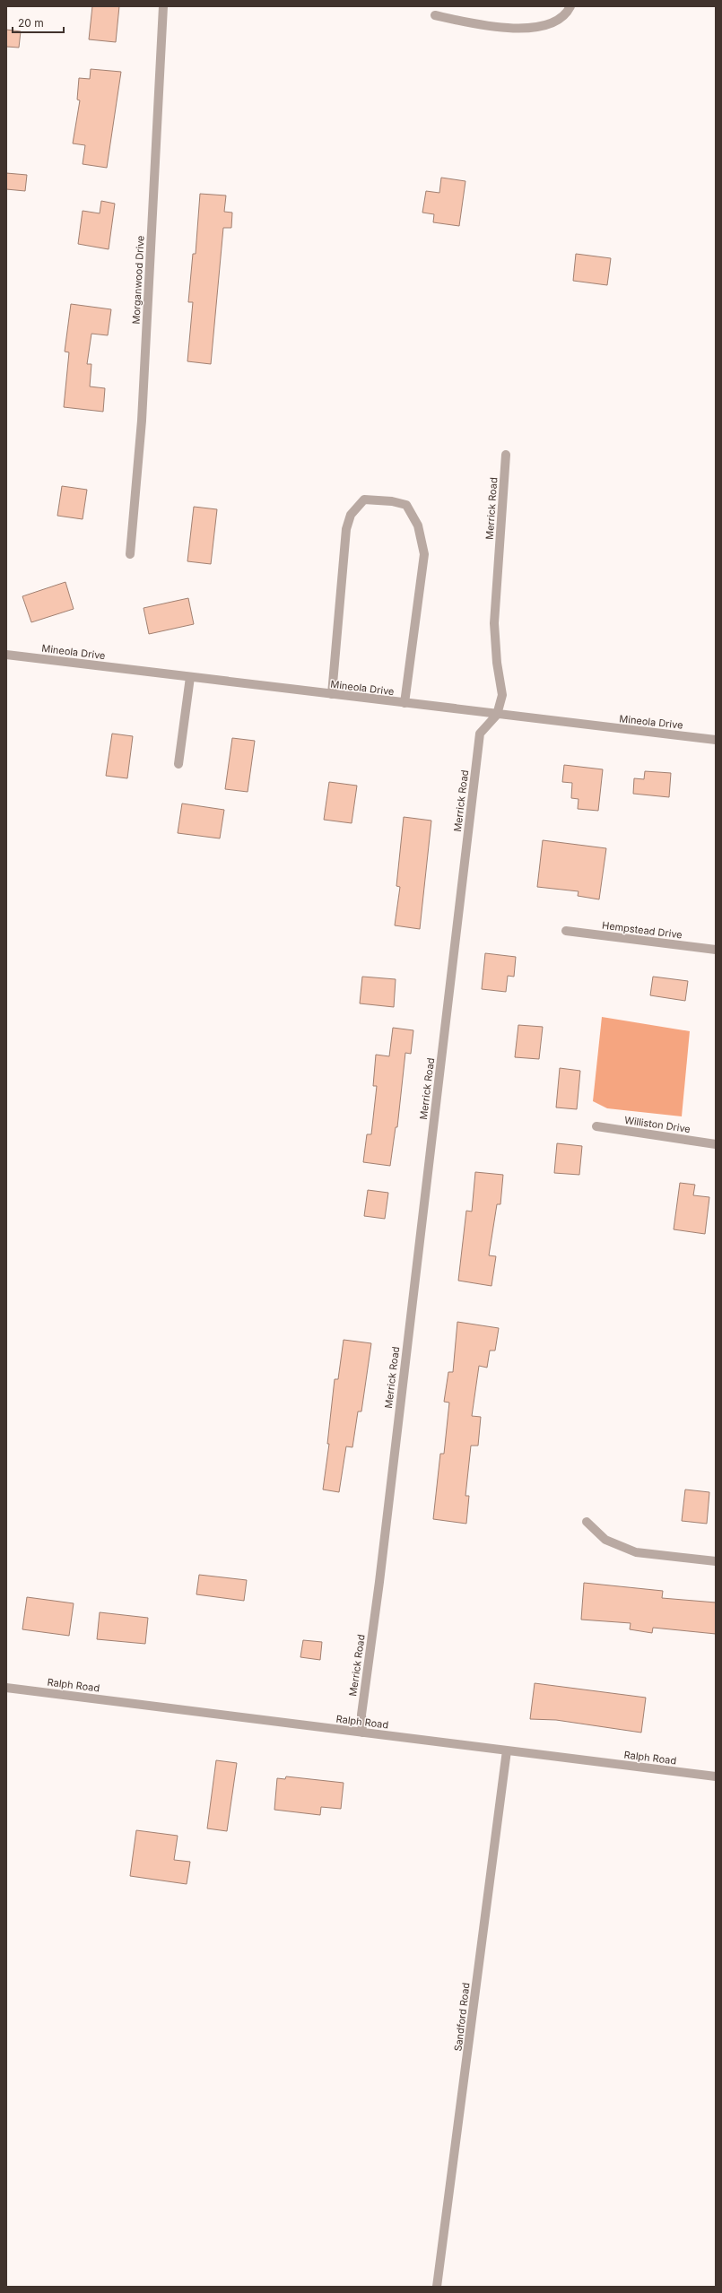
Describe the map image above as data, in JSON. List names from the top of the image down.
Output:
{
  "streets": {
    "street": [
      "Morganwood Drive",
      "Merrick Road",
      "Mineola Drive",
      "Hempstead Drive",
      "Williston Drive",
      "Ralph Road",
      "Sandford Road"
    ]
  },
  "crossings": [
    ["Merrick Road", "Mineola Drive"],
    ["Merrick Road", "Ralph Road"],
    ["Ralph Road", "Sandford Road"]
  ],
  "scale_bar": "20 m"
}
